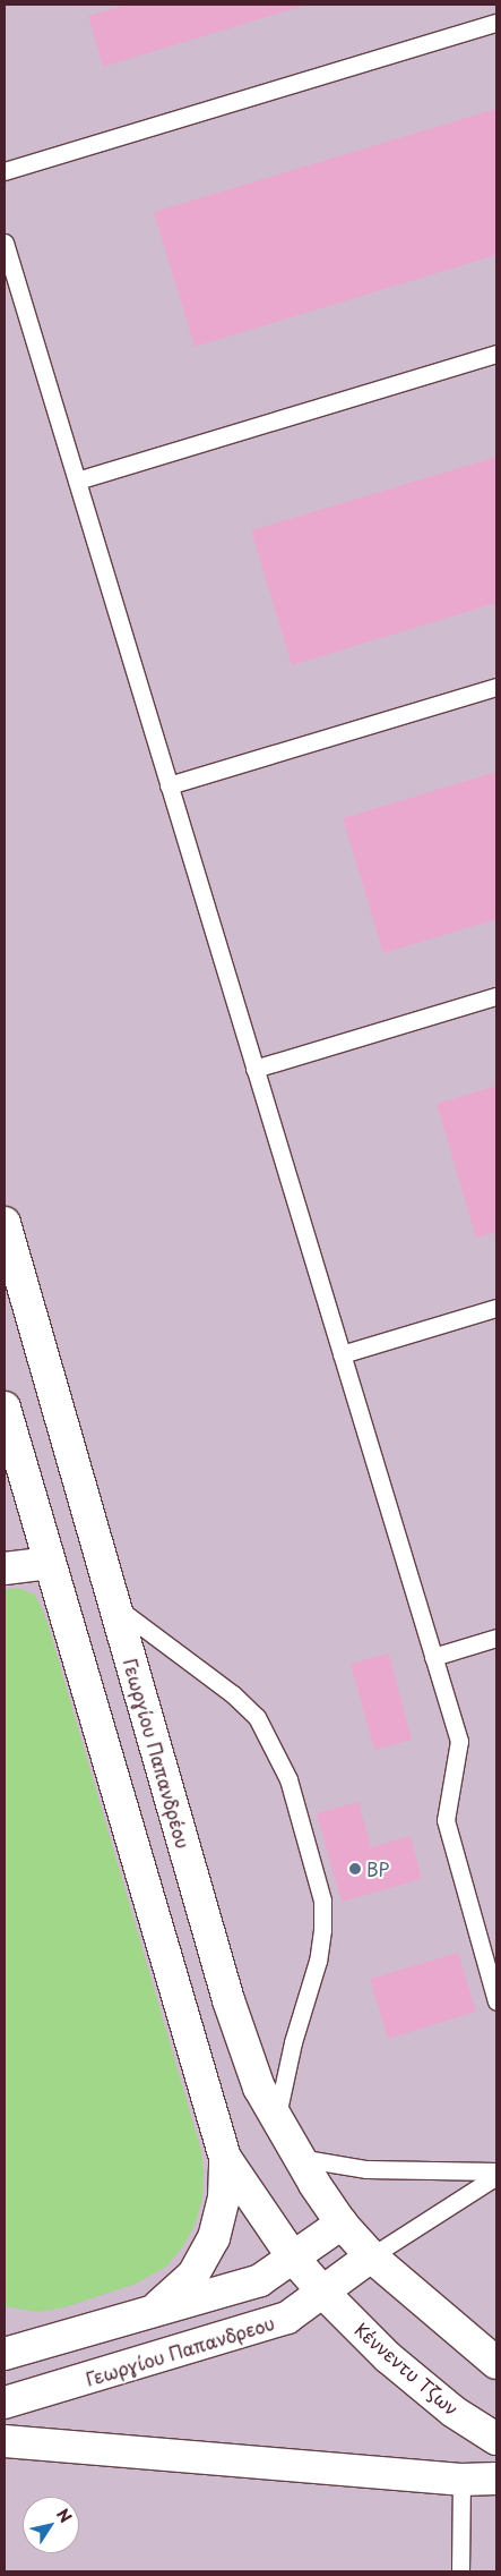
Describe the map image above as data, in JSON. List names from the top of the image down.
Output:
{
  "streets": {
    "street": ["Γεωργίου Παπανδρέου", "Γεωργίου Παπανδρεου", "Κέννεντυ Τζων"]
  },
  "crossings": [
    ["Γεωργίου Παπανδρέου", "Γεωργίου Παπανδρεου"],
    ["Γεωργίου Παπανδρεου", "Κέννεντυ Τζων"]
  ],
  "places": ["BP"],
  "north": "top right"
}
